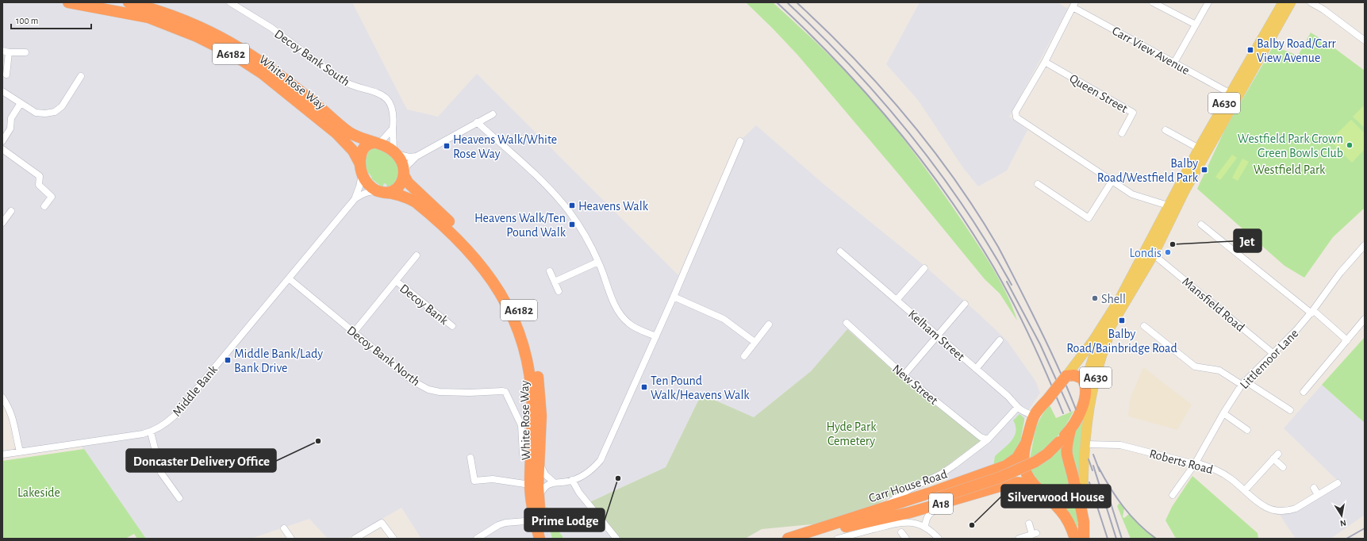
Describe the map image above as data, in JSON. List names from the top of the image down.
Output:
{
  "streets": {
    "highway": [
      "A6182",
      "White Rose Way",
      "A630",
      "Carr House Road",
      "A18"
    ],
    "street": [
      "Carr View Avenue",
      "Decoy Bank South",
      "Queen Street",
      "Decoy Bank",
      "Mansfield Road",
      "Kelham Street",
      "Decoy Bank North",
      "Littlemoor Lane",
      "New Street",
      "Middle Bank",
      "Roberts Road"
    ]
  },
  "crossings": [
    ["Carr View Avenue", "A630"],
    ["Decoy Bank South", "White Rose Way"],
    ["Decoy Bank South", "Middle Bank"],
    ["White Rose Way", "Middle Bank"],
    ["A630", "Mansfield Road"],
    ["A630", "Kelham Street"],
    ["A630", "Roberts Road"],
    ["A630", "Carr House Road"],
    ["A630", "A18"],
    ["Decoy Bank", "Decoy Bank North"],
    ["Mansfield Road", "Littlemoor Lane"],
    ["Decoy Bank North", "Middle Bank"],
    ["Littlemoor Lane", "Roberts Road"],
    ["Carr House Road", "A18"]
  ],
  "parks": ["Westfield Park", "Hyde Park Cemetery", "Lakeside"],
  "places": {
    "transit": [
      "Balby Road/Carr View Avenue",
      "Heavens Walk/White Rose Way",
      "Balby Road/Westfield Park",
      "Heavens Walk",
      "Heavens Walk/Ten Pound Walk",
      "Balby Road/Bainbridge Road",
      "Middle Bank/Lady Bank Drive",
      "Ten Pound Walk/Heavens Walk"
    ],
    "other": [
      "Westfield Park Crown Green Bowls Club",
      "Jet",
      "Londis",
      "Shell",
      "Doncaster Delivery Office",
      "Prime Lodge",
      "Silverwood House"
    ]
  },
  "scale_bar": "100 m",
  "north": "bottom"
}
